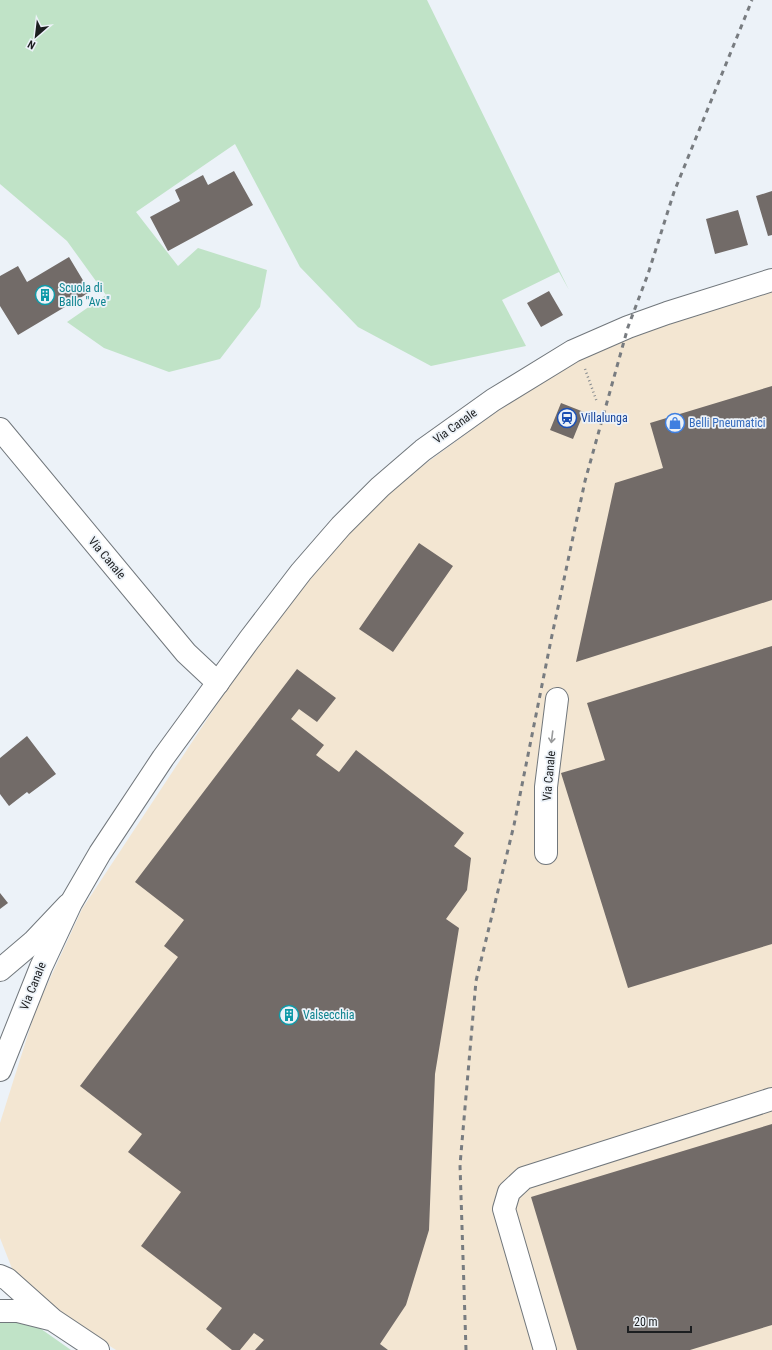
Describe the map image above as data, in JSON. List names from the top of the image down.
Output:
{
  "streets": {
    "main road": ["Via Canale"]
  },
  "places": {
    "building": ["Scuola di Ballo \"Ave\"", "Valsecchia"],
    "station": ["Villalunga"],
    "shop": ["Belli Pneumatici"]
  },
  "scale_bar": "20 m",
  "north": "bottom left"
}
